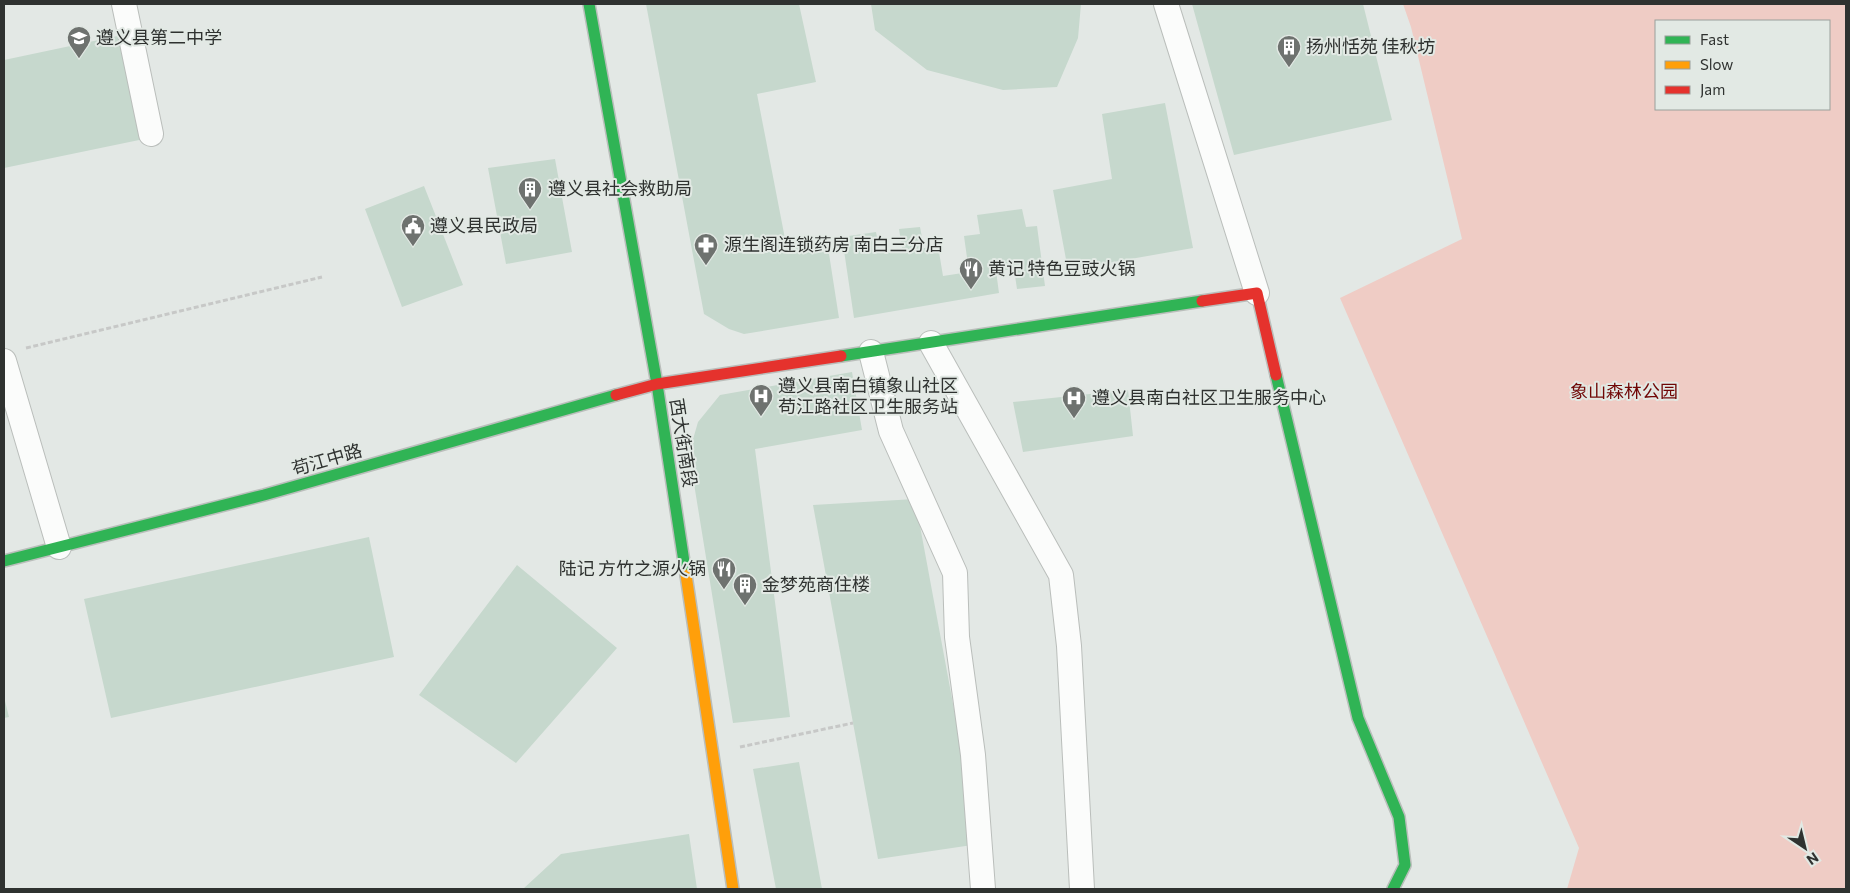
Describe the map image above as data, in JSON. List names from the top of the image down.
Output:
{
  "streets": {
    "street": ["西大街南段", "苟江中路"]
  },
  "crossings": [
    ["西大街南段", "苟江中路"]
  ],
  "parks": ["象山森林公园"],
  "places": {
    "school or university": ["遵义县第二中学"],
    "building": ["扬州恬苑 佳秋坊", "遵义县社会救助局", "金梦苑商住楼"],
    "public building": ["遵义县民政局"],
    "pharmacy": ["源生阁连锁药房 南白三分店"],
    "restaurant": ["黄记 特色豆豉火锅", "陆记 方竹之源火锅"],
    "hospital": ["遵义县南白镇象山社区 苟江路社区卫生服务站", "遵义县南白社区卫生服务中心"]
  },
  "legend": ["Fast", "Slow", "Jam"],
  "north": "bottom right"
}
